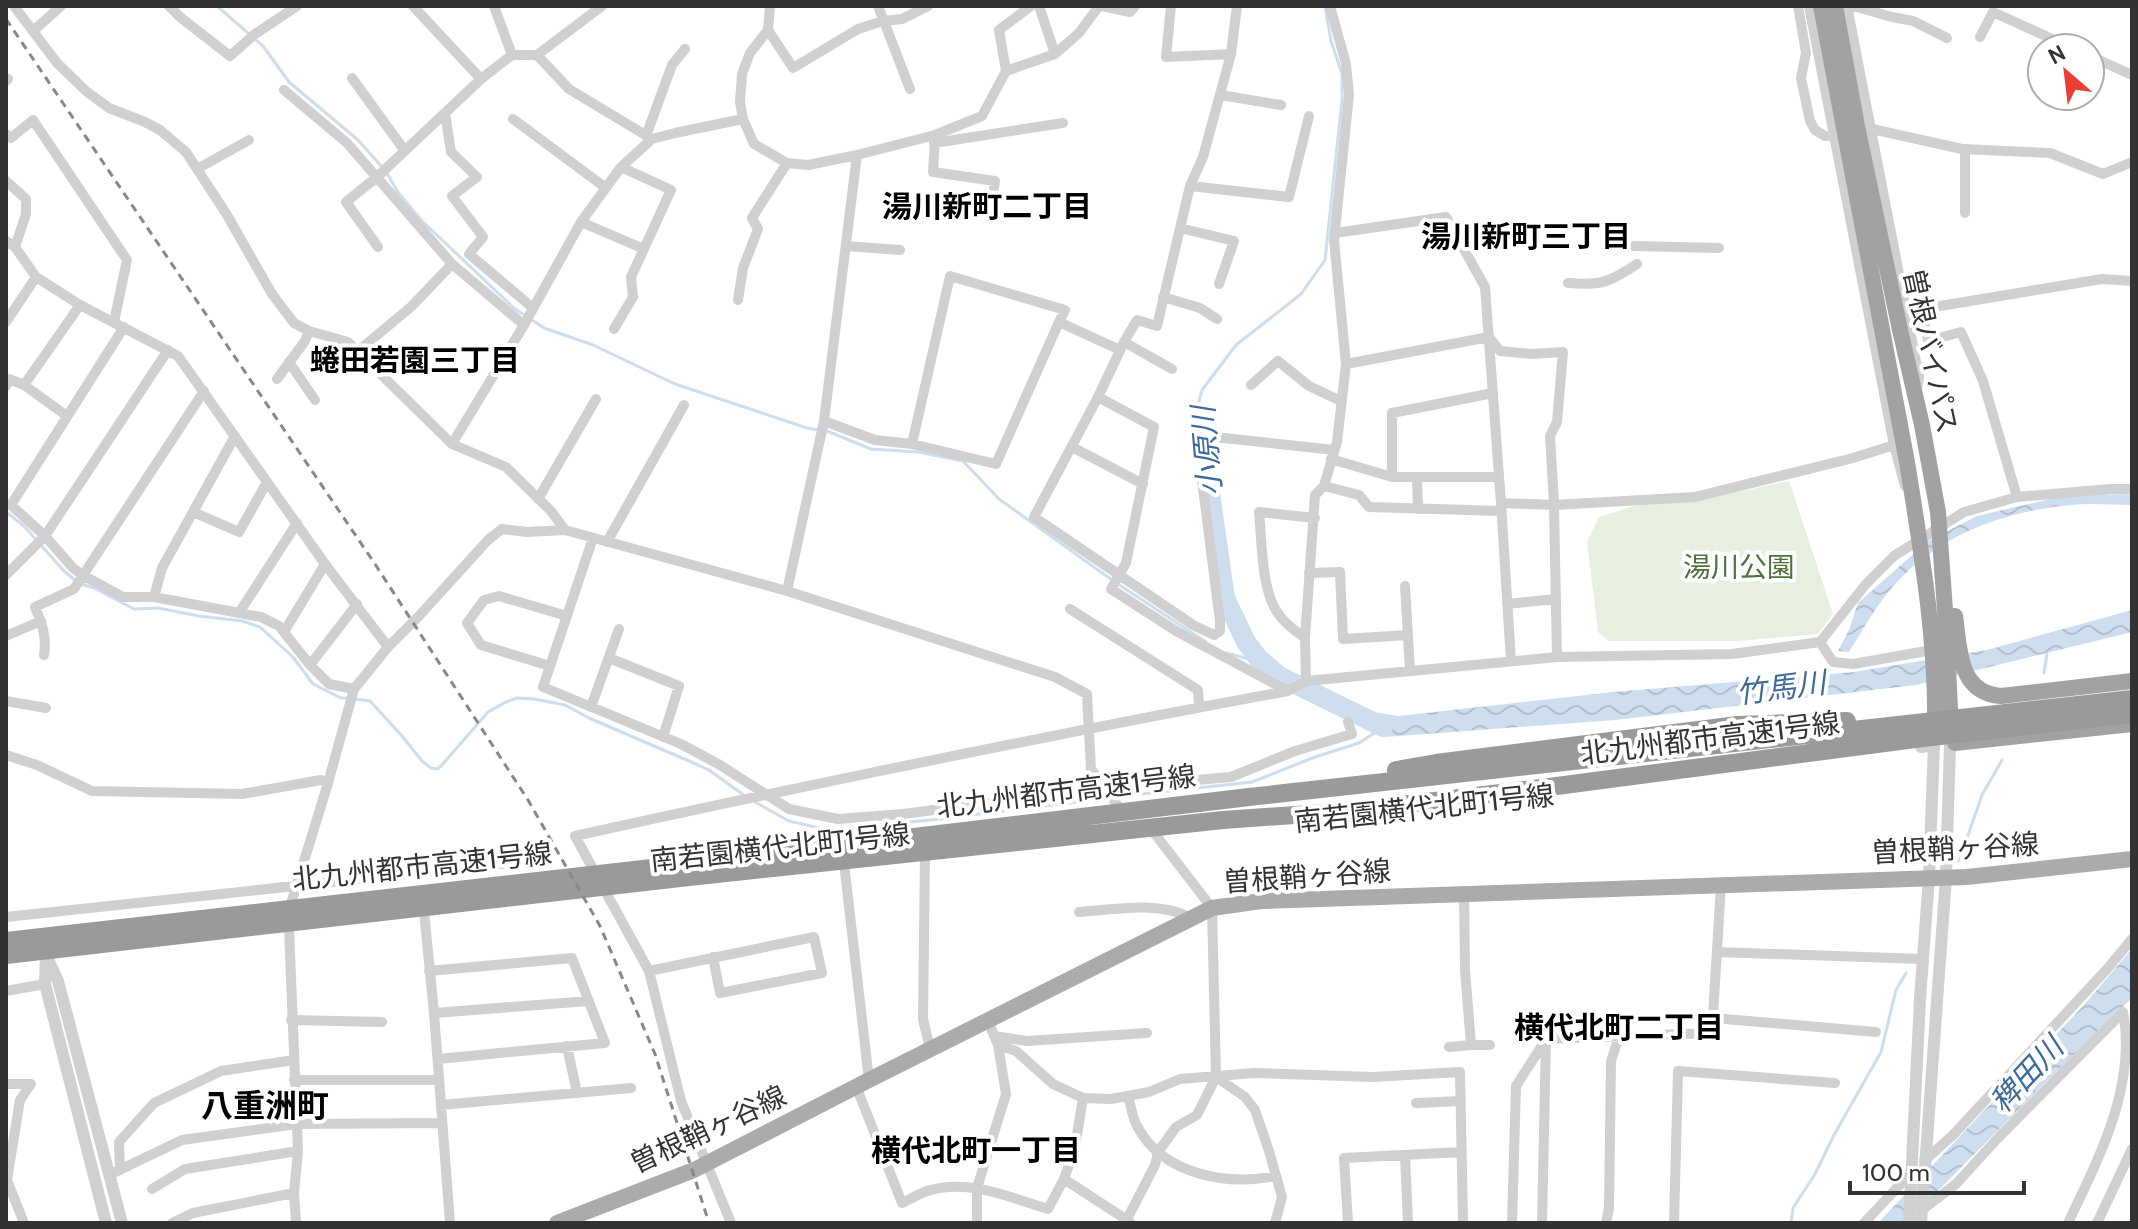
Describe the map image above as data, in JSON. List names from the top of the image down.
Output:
{
  "streets": {
    "highway": ["曽根バイパス", "北九州都市高速1号線"],
    "main road": ["曽根鞘ヶ谷線"],
    "street": ["南若園横代北町1号線"]
  },
  "crossings": [
    ["曽根バイパス", "南若園横代北町1号線"],
    ["北九州都市高速1号線", "南若園横代北町1号線"]
  ],
  "districts": [
    "湯川新町二丁目",
    "湯川新町三丁目",
    "蜷田若園三丁目",
    "横代北町二丁目",
    "八重洲町",
    "横代北町一丁目"
  ],
  "water": ["小原川", "竹馬川", "稗田川"],
  "parks": ["湯川公園"],
  "scale_bar": "100 m",
  "north": "top left"
}
